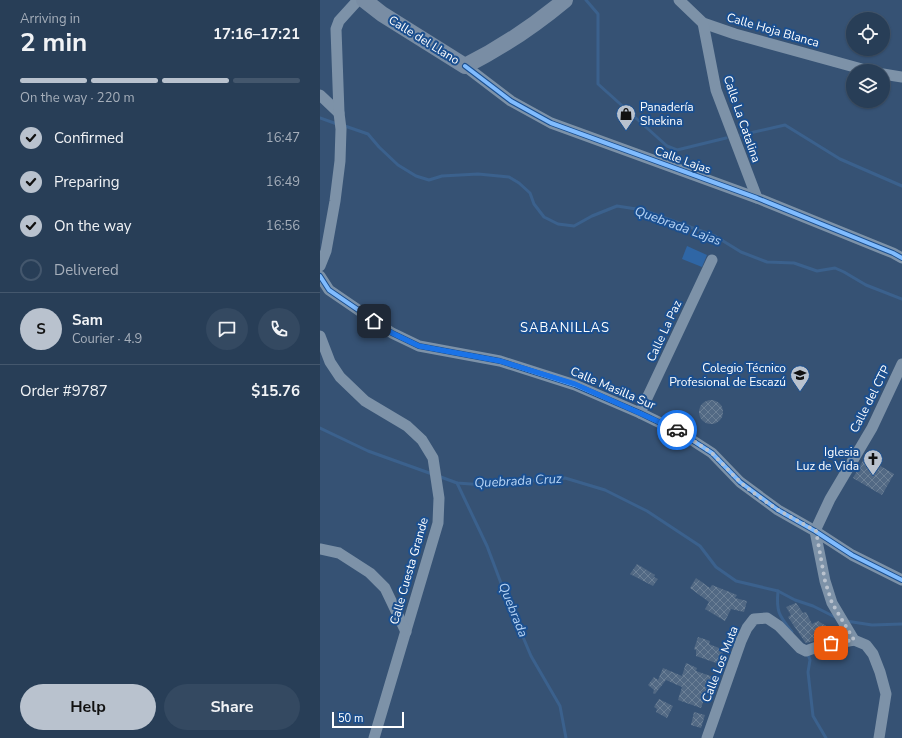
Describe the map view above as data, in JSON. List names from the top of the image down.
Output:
{
  "streets": {
    "main road": ["Calle del Llano"],
    "street": [
      "Calle Hoja Blanca",
      "Calle La Catalina",
      "Calle Lajas",
      "Calle La Paz",
      "Calle Masilla Sur",
      "Calle del CTP",
      "Calle Cuesta Grande",
      "Calle Los Muta"
    ]
  },
  "crossings": [
    ["Calle Hoja Blanca", "Calle La Catalina"],
    ["Calle del Llano", "Calle Lajas"],
    ["Calle La Catalina", "Calle Lajas"],
    ["Calle La Paz", "Calle Masilla Sur"],
    ["Calle Masilla Sur", "Calle del CTP"]
  ],
  "districts": ["SABANILLAS"],
  "water": ["Quebrada Lajas", "Quebrada Cruz", "Quebrada"],
  "places": {
    "shop": ["Panadería Shekina"],
    "school or university": ["Colegio Técnico Profesional de Escazú"],
    "church": ["Iglesia Luz de Vida"]
  },
  "scale_bar": "50 m",
  "page": {
    "heading": ["2 min", "Arriving in", "17:16–17:21"],
    "panel": [
      "Sam",
      "Courier · 4.9",
      "Order #9787",
      "$15.76"
    ],
    "bar": "On the way · 220 m",
    "list": [
      ["Confirmed", "16:47"],
      ["Preparing", "16:49"],
      ["On the way", "16:56"],
      "Delivered"
    ],
    "round": "S",
    "buttons": ["Help", "Share"],
    "scale": "50 m"
  }
}
